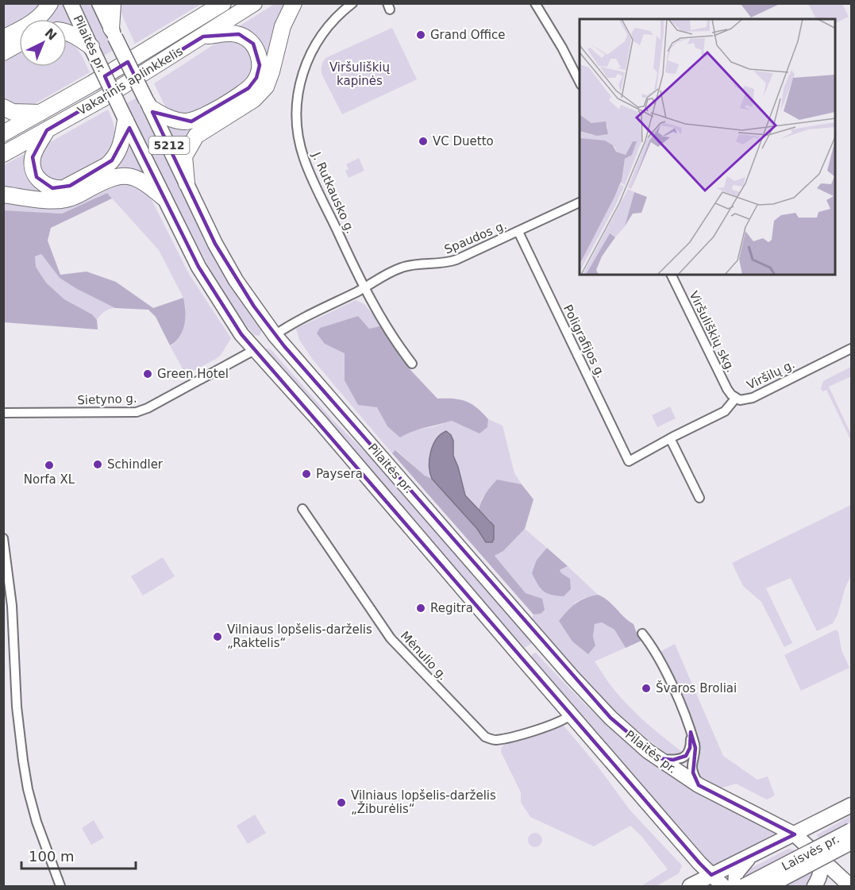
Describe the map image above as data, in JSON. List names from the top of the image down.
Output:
{
  "streets": {
    "highway": ["Vakarinis aplinkkelis"],
    "main road": ["Pilaitės pr.", "5212", "Laisvės pr."],
    "street": [
      "J. Rutkausko g.",
      "Spaudos g.",
      "Viršuliškių skg.",
      "Poligrafijos g.",
      "Viršilų g.",
      "Sietyno g.",
      "Mėnulio g."
    ]
  },
  "crossings": [
    ["Pilaitės pr.", "Spaudos g."],
    ["Pilaitės pr.", "Sietyno g."],
    ["Pilaitės pr.", "Mėnulio g."],
    ["J. Rutkausko g.", "Spaudos g."],
    ["Spaudos g.", "Poligrafijos g."],
    ["Viršuliškių skg.", "Viršilų g."],
    ["Poligrafijos g.", "Viršilų g."]
  ],
  "parks": ["Viršuliškių kapinės"],
  "places": [
    "Grand Office",
    "VC Duetto",
    "Green Hotel",
    "Schindler",
    "Norfa XL",
    "Paysera",
    "Regitra",
    "Vilniaus lopšelis-darželis „Raktelis“",
    "Švaros Broliai",
    "Vilniaus lopšelis-darželis „Žiburėlis“"
  ],
  "scale_bar": "100 m",
  "north": "top right"
}
